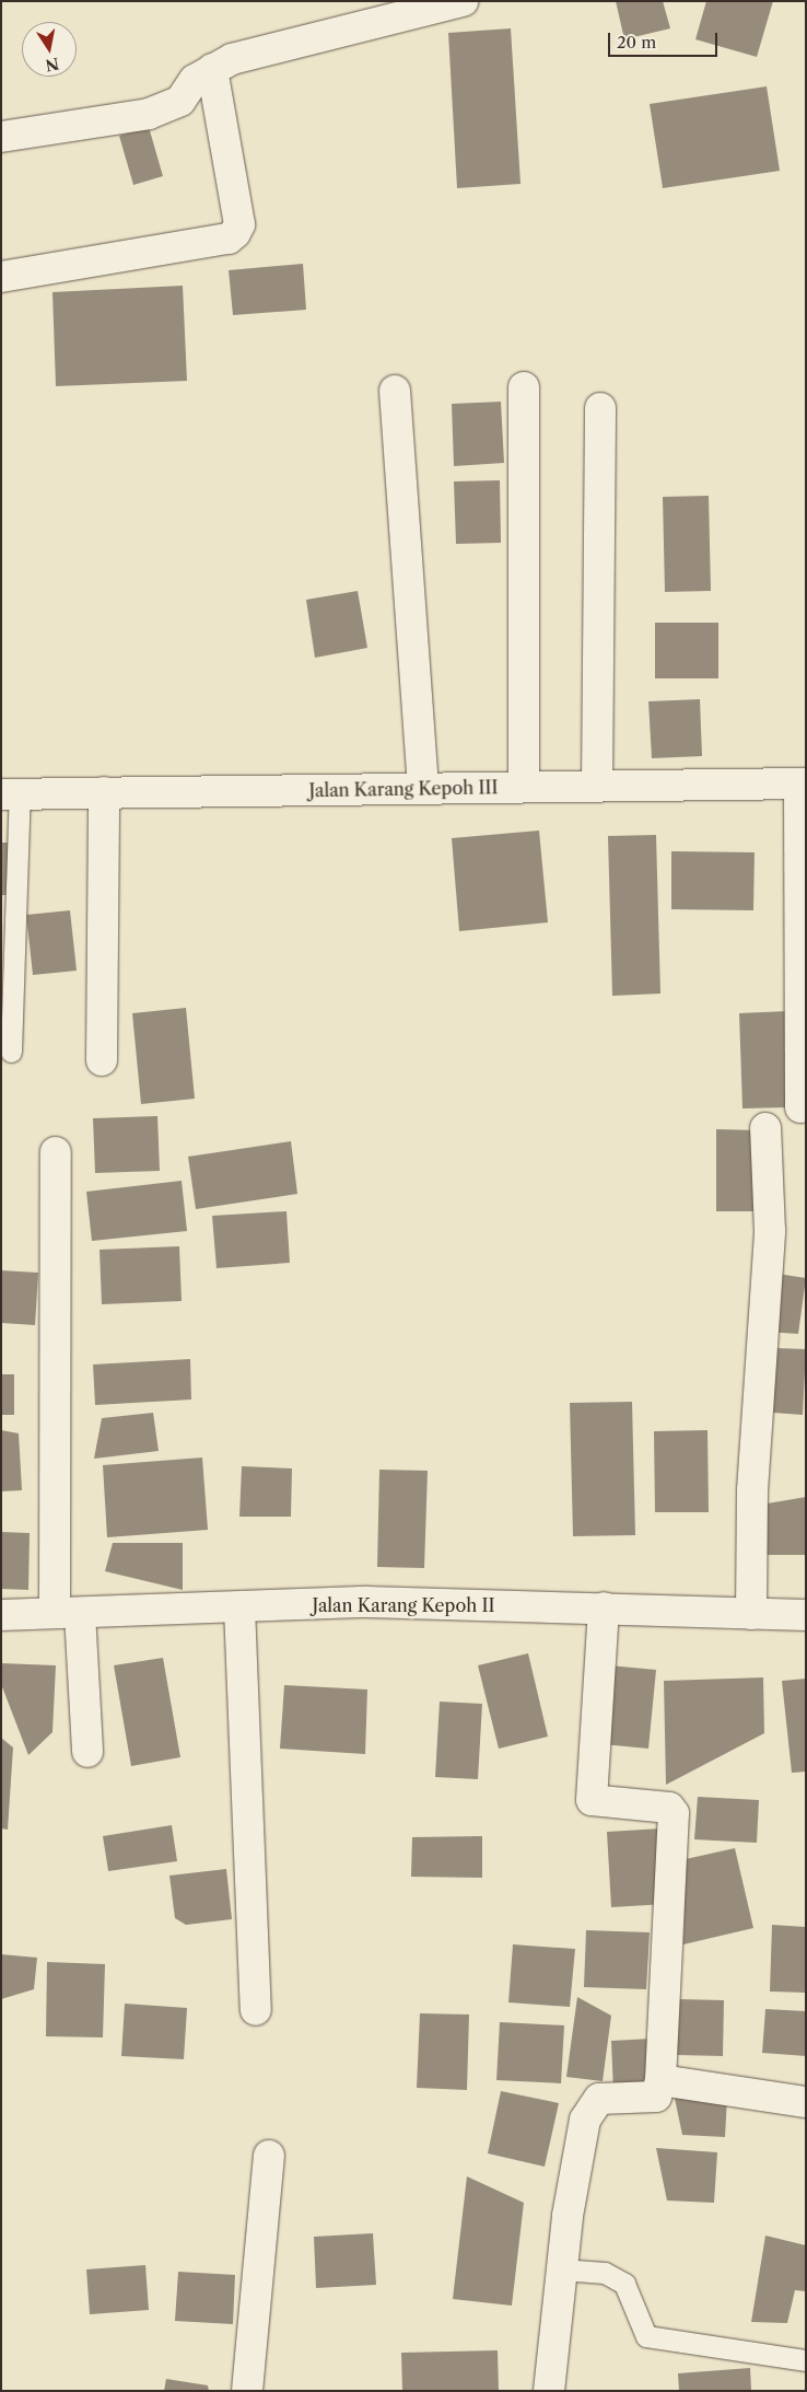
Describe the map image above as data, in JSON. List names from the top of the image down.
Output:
{
  "streets": {
    "street": ["Jalan Karang Kepoh III", "Jalan Karang Kepoh II"]
  },
  "scale_bar": "20 m",
  "north": "bottom"
}
